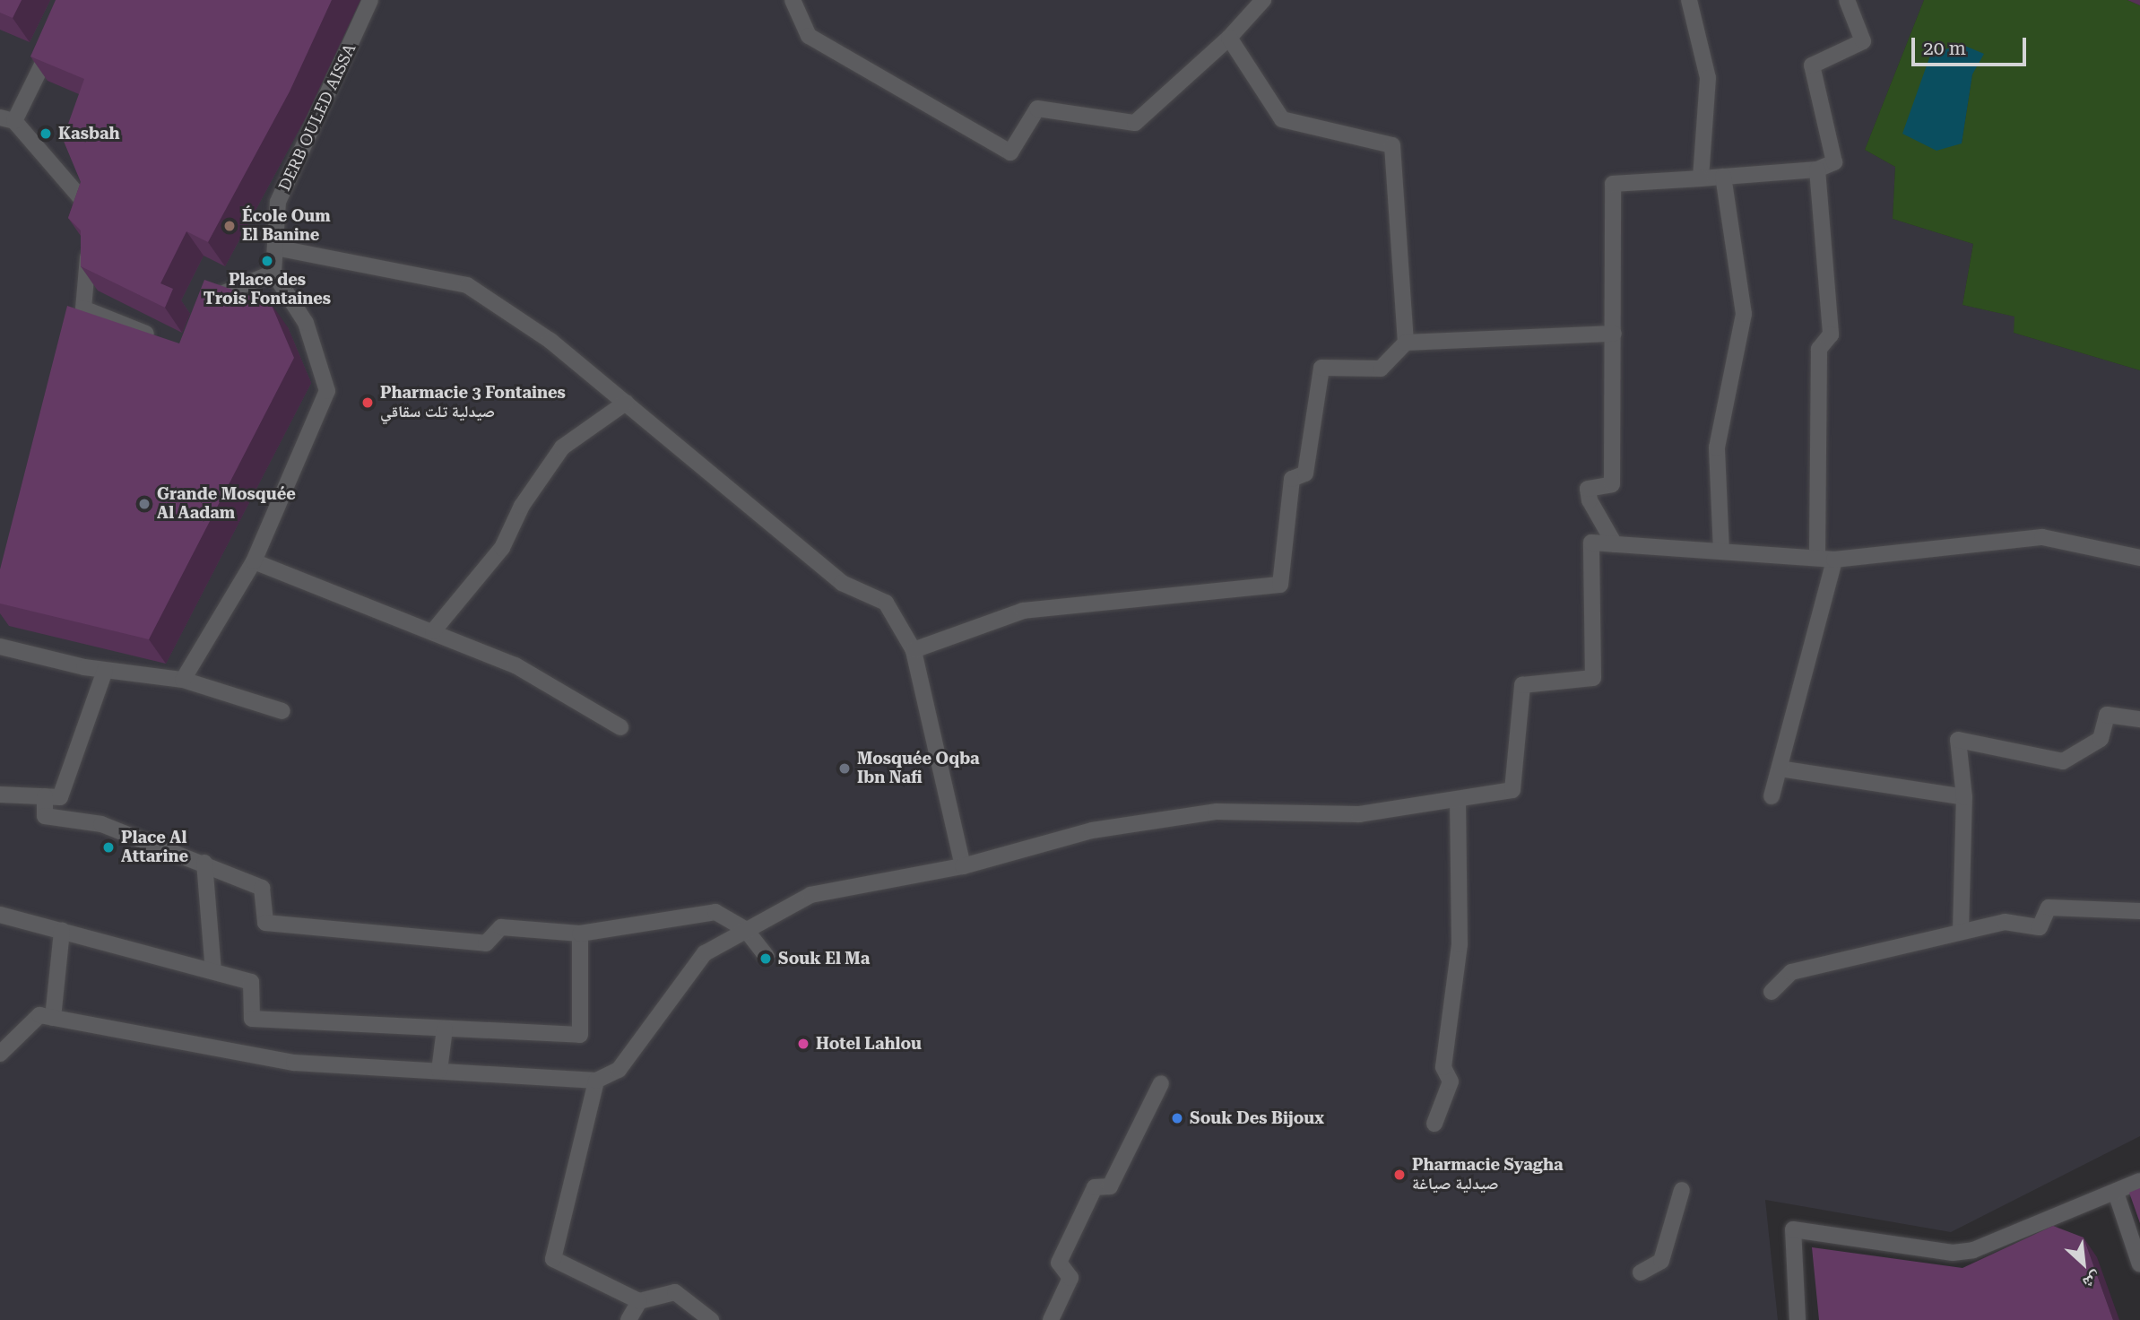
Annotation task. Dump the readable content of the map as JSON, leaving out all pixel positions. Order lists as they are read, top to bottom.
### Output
{
  "streets": {
    "street": ["DERB OULED AISSA"]
  },
  "places": [
    "Kasbah",
    "École Oum El Banine",
    "Place des Trois Fontaines",
    "Pharmacie 3 Fontaines صيدلية تلت سقاقي",
    "Grande Mosquée Al Aadam",
    "Mosquée Oqba Ibn Nafi",
    "Place Al Attarine",
    "Souk El Ma",
    "Hotel Lahlou",
    "Souk Des Bijoux",
    "Pharmacie Syagha صيدلية صياغة"
  ],
  "scale_bar": "20 m",
  "north": "bottom right"
}
